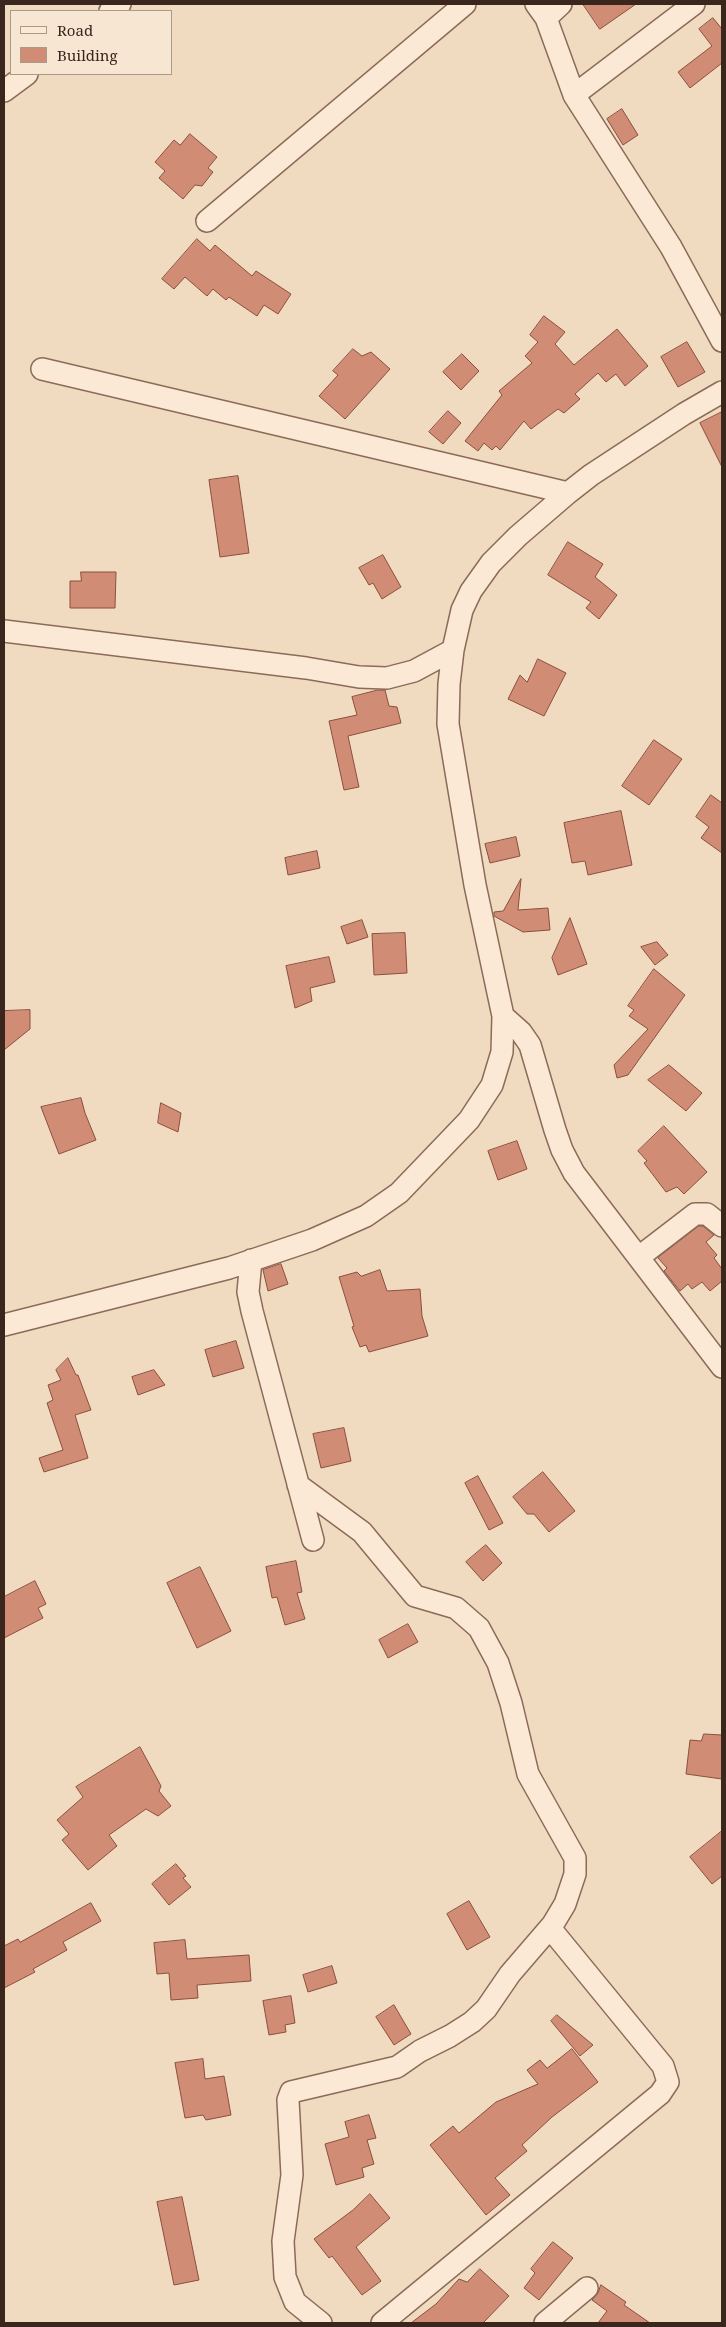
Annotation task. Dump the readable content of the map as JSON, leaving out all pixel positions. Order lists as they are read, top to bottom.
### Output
{
  "legend": ["Road", "Building"]
}
